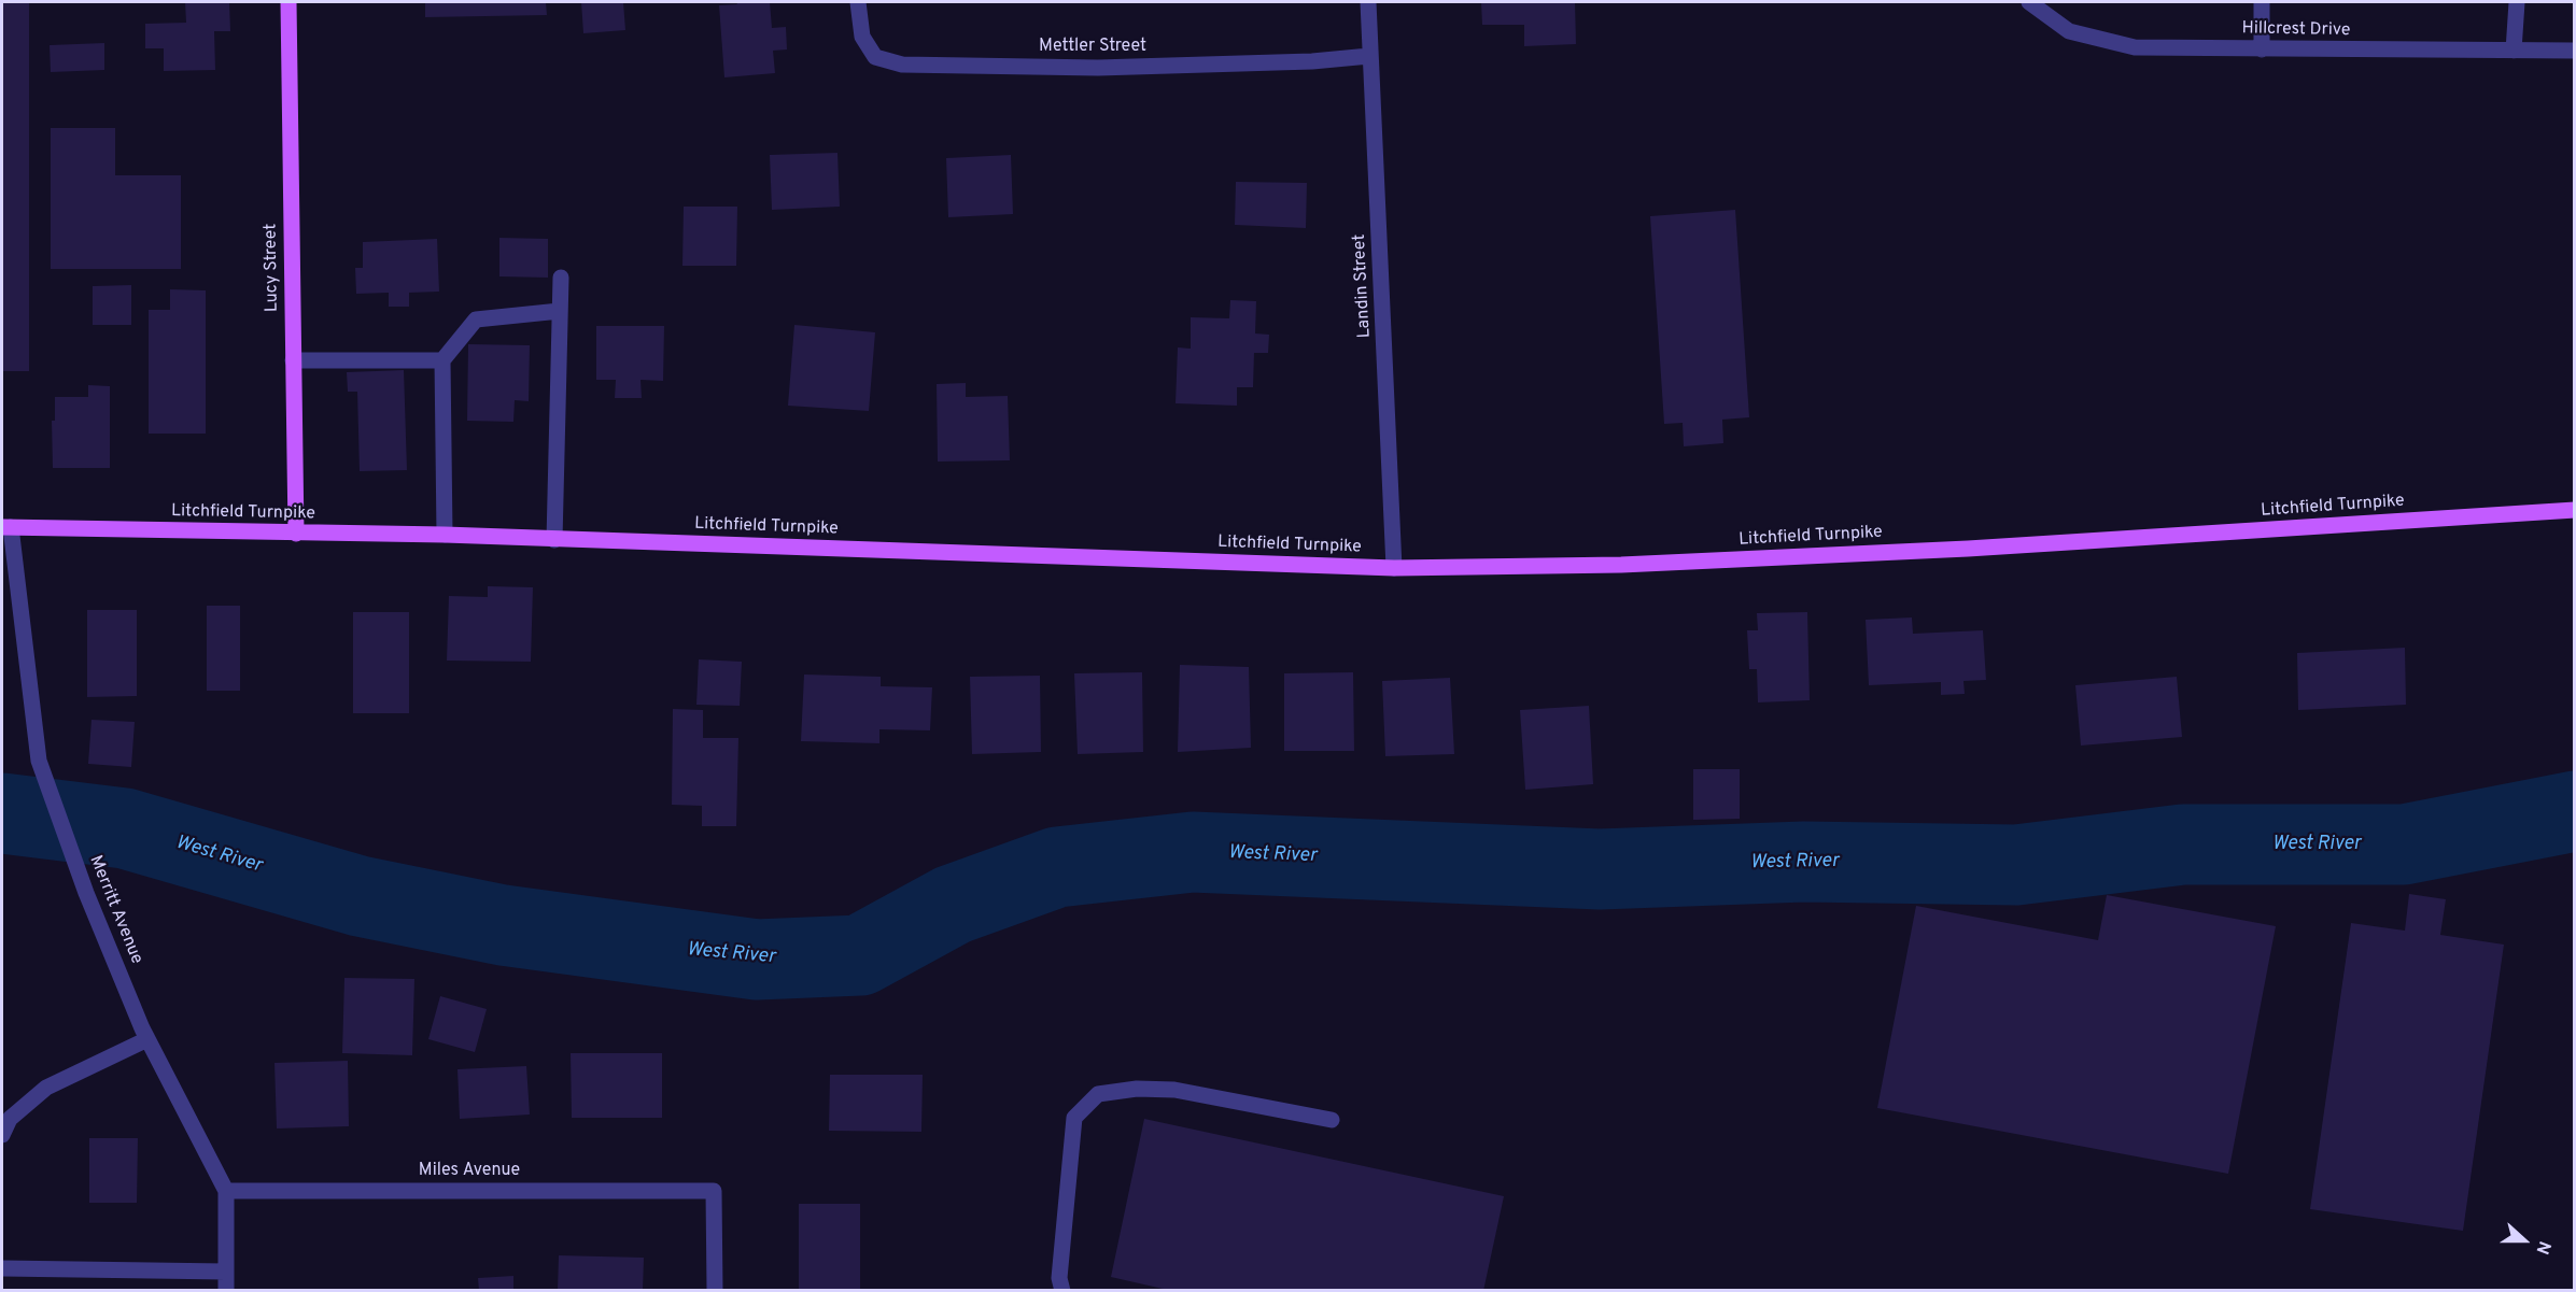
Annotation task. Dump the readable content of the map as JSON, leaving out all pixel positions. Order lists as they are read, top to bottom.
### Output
{
  "streets": {
    "main road": ["Lucy Street", "Litchfield Turnpike"],
    "street": [
      "Hillcrest Drive",
      "Mettler Street",
      "Landin Street",
      "Merritt Avenue",
      "Miles Avenue"
    ]
  },
  "crossings": [
    ["Mettler Street", "Landin Street"],
    ["Lucy Street", "Litchfield Turnpike"],
    ["Landin Street", "Litchfield Turnpike"],
    ["Litchfield Turnpike", "Merritt Avenue"],
    ["Merritt Avenue", "Miles Avenue"]
  ],
  "water": ["West River"],
  "north": "right"
}
